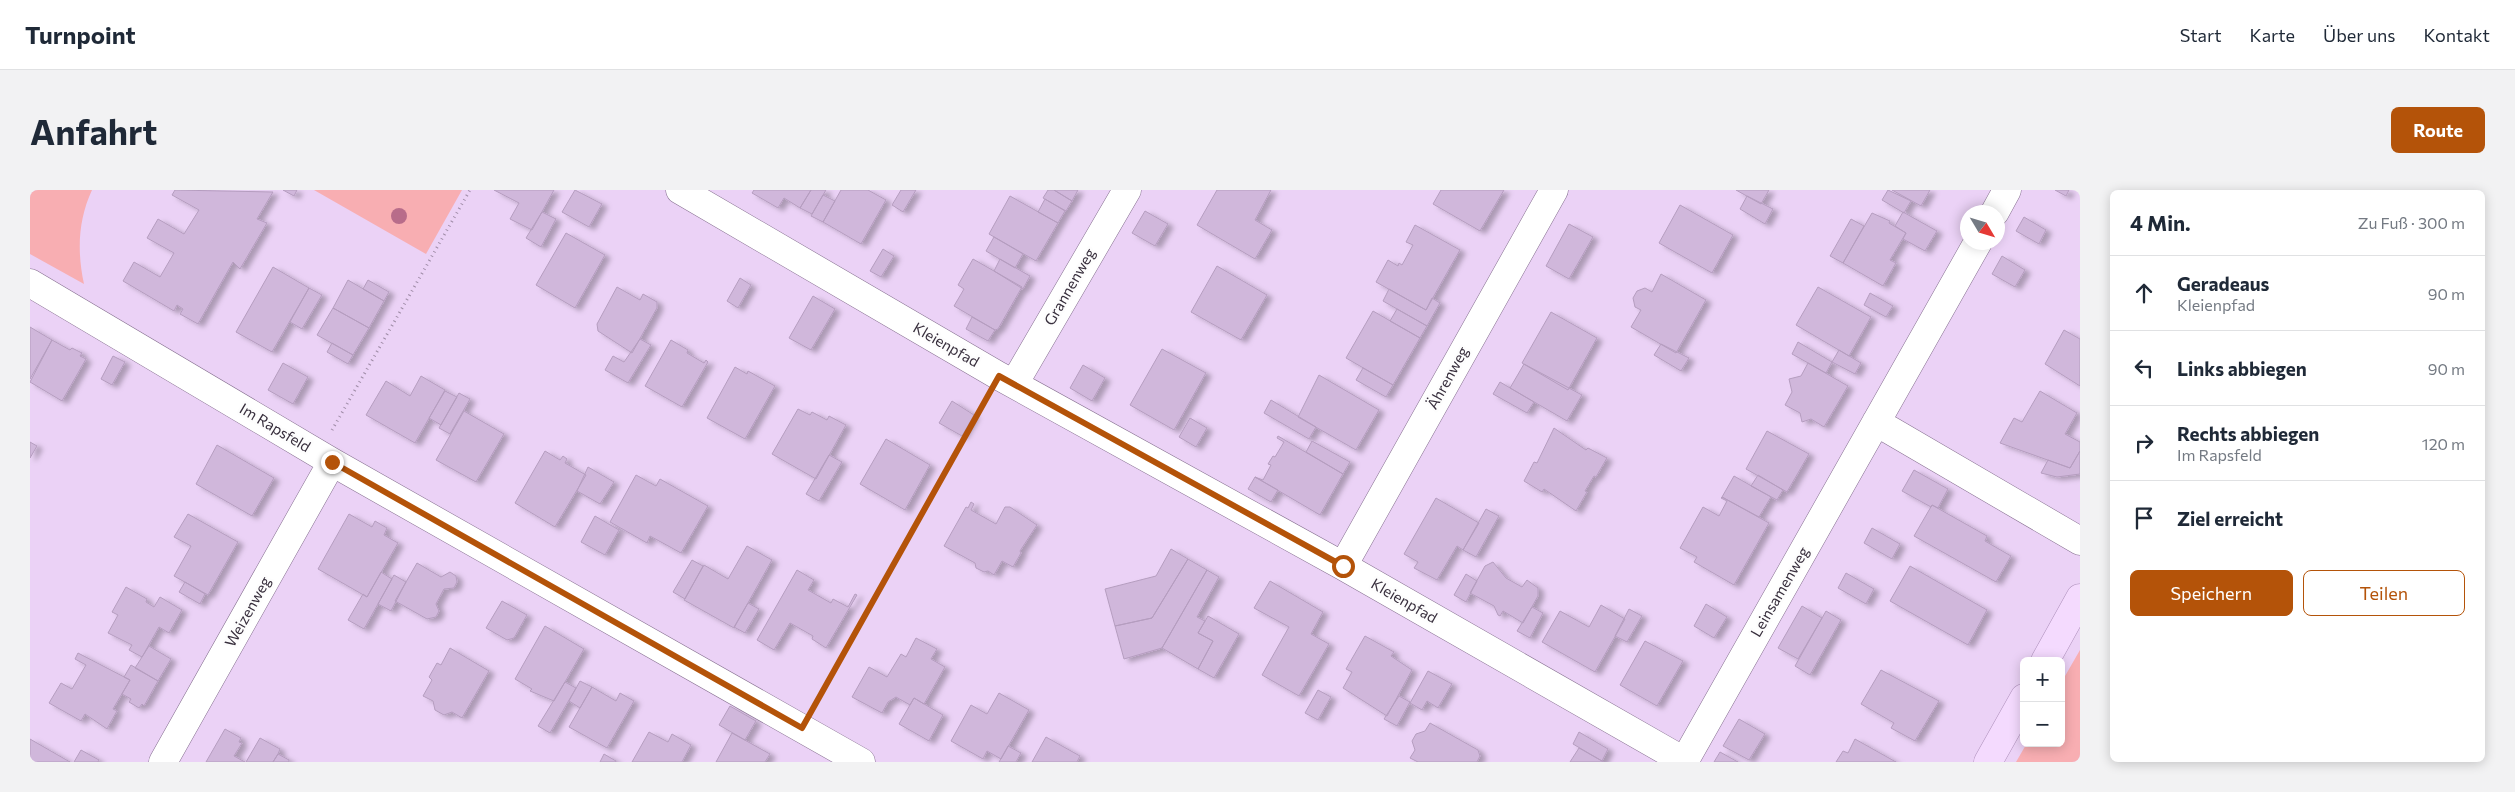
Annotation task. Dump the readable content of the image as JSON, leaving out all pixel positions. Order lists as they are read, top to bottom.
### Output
{
  "streets": {
    "street": [
      "Grannenweg",
      "Kleienpfad",
      "Ährenweg",
      "Im Rapsfeld",
      "Leinsamenweg",
      "Weizenweg"
    ]
  },
  "crossings": [
    ["Grannenweg", "Kleienpfad"],
    ["Kleienpfad", "Ährenweg"],
    ["Kleienpfad", "Leinsamenweg"],
    ["Im Rapsfeld", "Weizenweg"]
  ],
  "north": "bottom right",
  "page": {
    "header": "Turnpoint",
    "nav": [
      "Start",
      "Karte",
      "Über uns",
      "Kontakt"
    ],
    "buttons": [
      "Route",
      ["Speichern", "Teilen"]
    ],
    "title": "Anfahrt",
    "heading": ["4 Min.", "Zu Fuß · 300 m"],
    "list": [
      ["Geradeaus", "Kleienpfad", "90 m"],
      ["Links abbiegen", "90 m"],
      ["Rechts abbiegen", "Im Rapsfeld", "120 m"],
      "Ziel erreicht"
    ],
    "map_buttons": ["+", "−"]
  }
}
